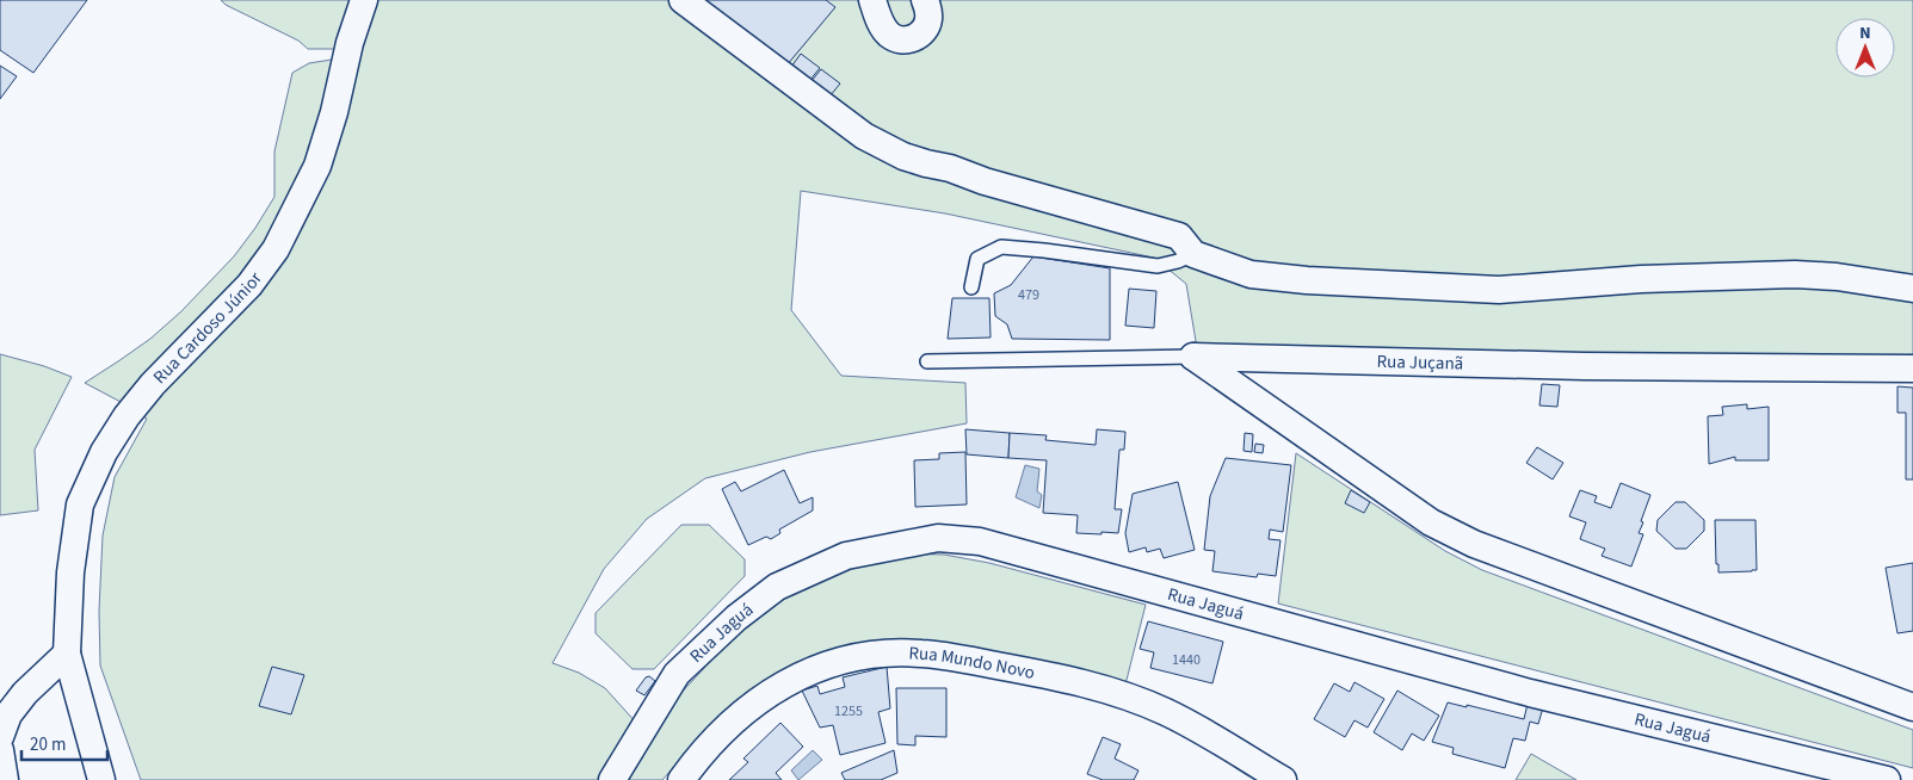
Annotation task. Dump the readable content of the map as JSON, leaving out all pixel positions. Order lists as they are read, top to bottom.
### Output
{
  "streets": {
    "street": [
      "Rua Cardoso Júnior",
      "Rua Juçanã",
      "Rua Jaguá",
      "Rua Mundo Novo"
    ]
  },
  "house_numbers": ["479", "1440", "1255"],
  "scale_bar": "20 m",
  "north": "top"
}
